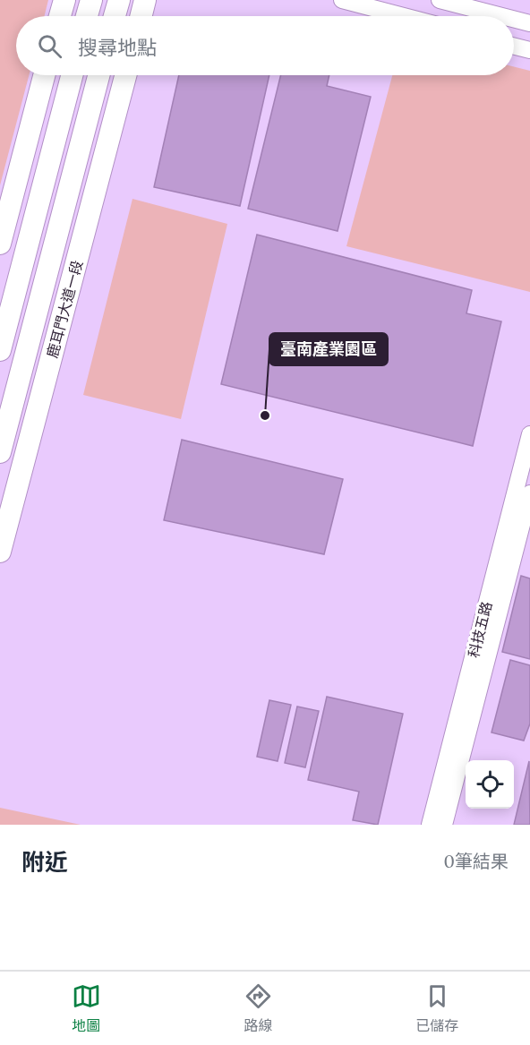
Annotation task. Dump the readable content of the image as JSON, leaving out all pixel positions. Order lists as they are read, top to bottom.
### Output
{
  "streets": {
    "street": ["鹿耳門大道一段", "科技五路"]
  },
  "places": ["臺南產業園區"],
  "page": {
    "search": "搜尋地點",
    "heading": ["附近", "0筆結果"],
    "nav": ["地圖", "路線", "已儲存"]
  }
}
